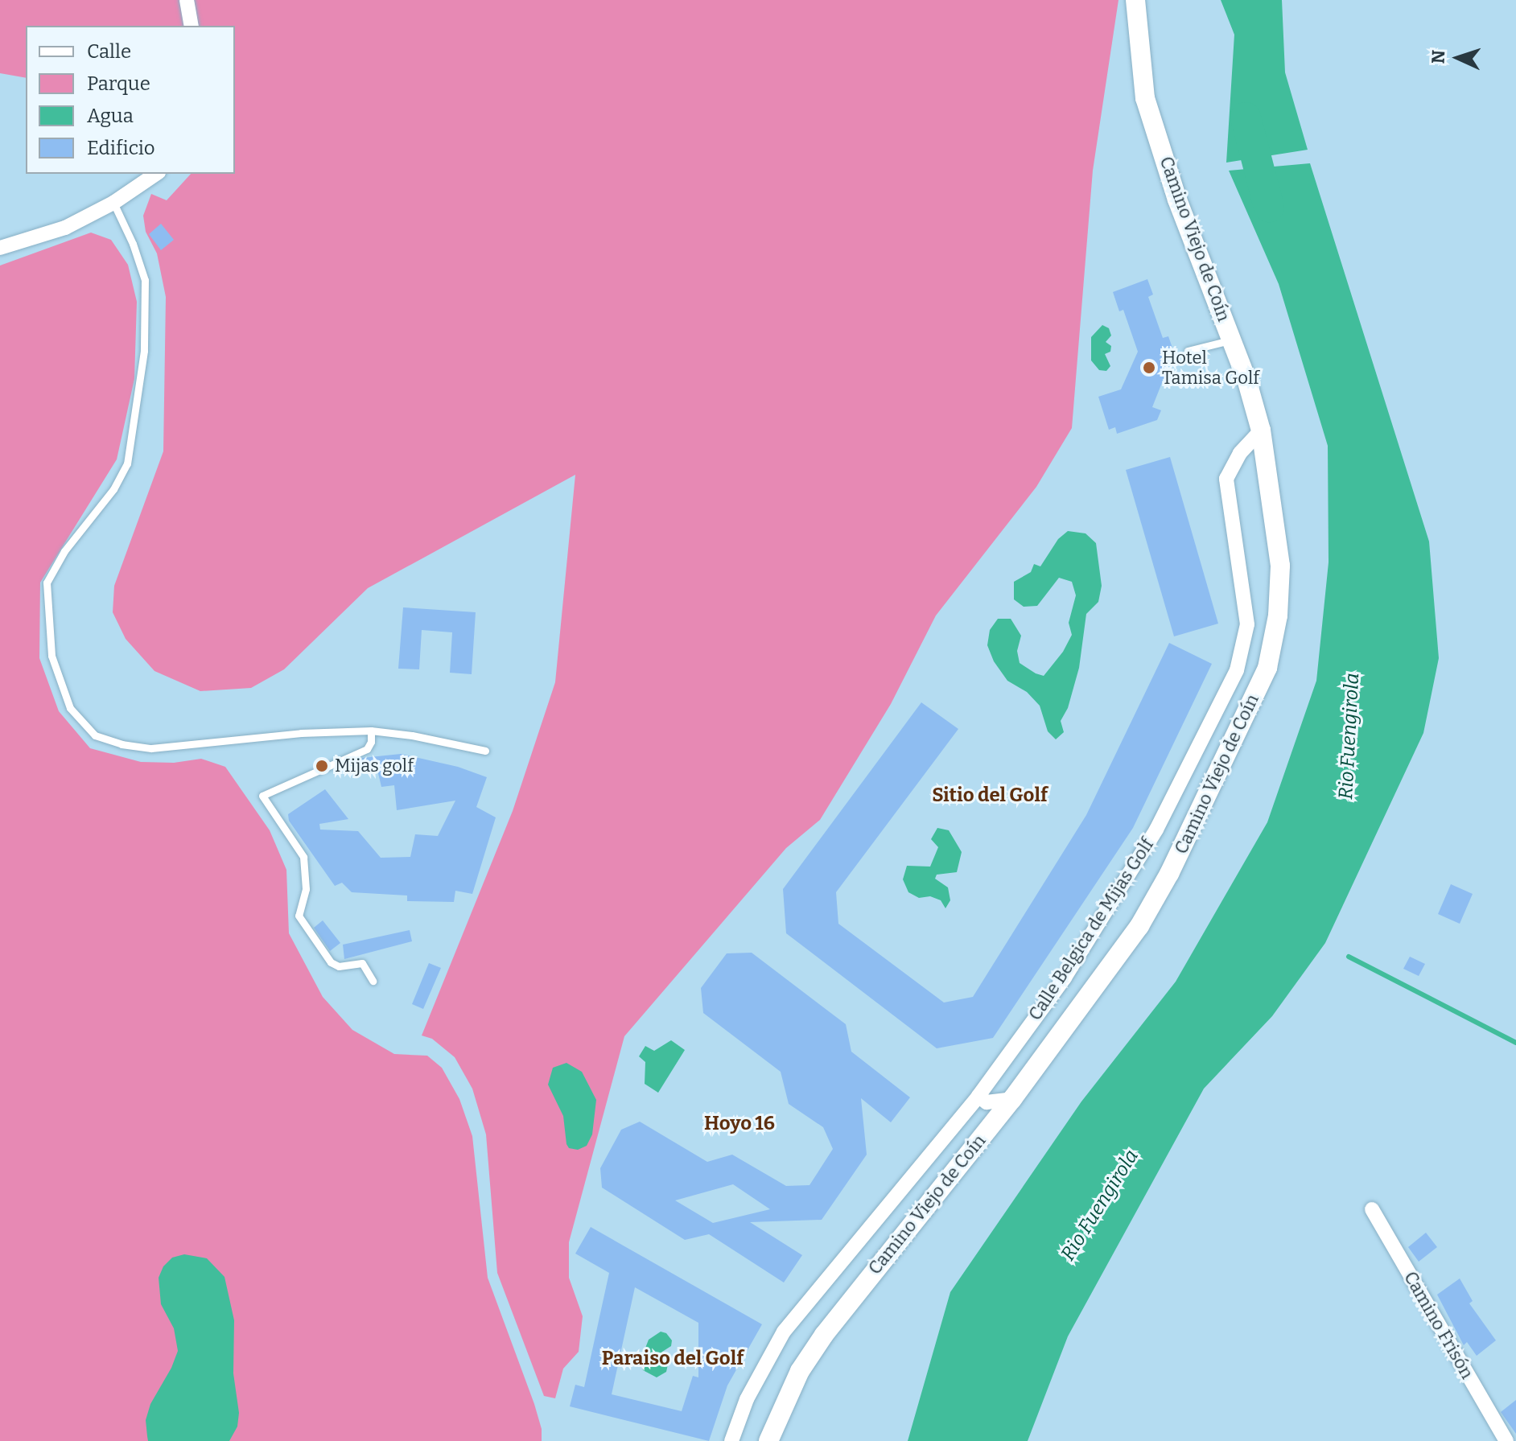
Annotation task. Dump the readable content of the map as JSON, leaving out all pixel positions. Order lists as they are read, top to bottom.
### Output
{
  "streets": {
    "street": ["Camino Viejo de Coín", "Calle Belgica de Mijas Golf", "Camino Frisón"]
  },
  "crossings": [
    ["Camino Viejo de Coín", "Calle Belgica de Mijas Golf"]
  ],
  "districts": ["Sitio del Golf", "Hoyo 16", "Paraiso del Golf"],
  "water": ["Rio Fuengirola"],
  "places": ["Hotel Tamisa Golf", "Mijas golf"],
  "legend": [
    "Calle",
    "Parque",
    "Agua",
    "Edificio"
  ],
  "north": "left"
}
